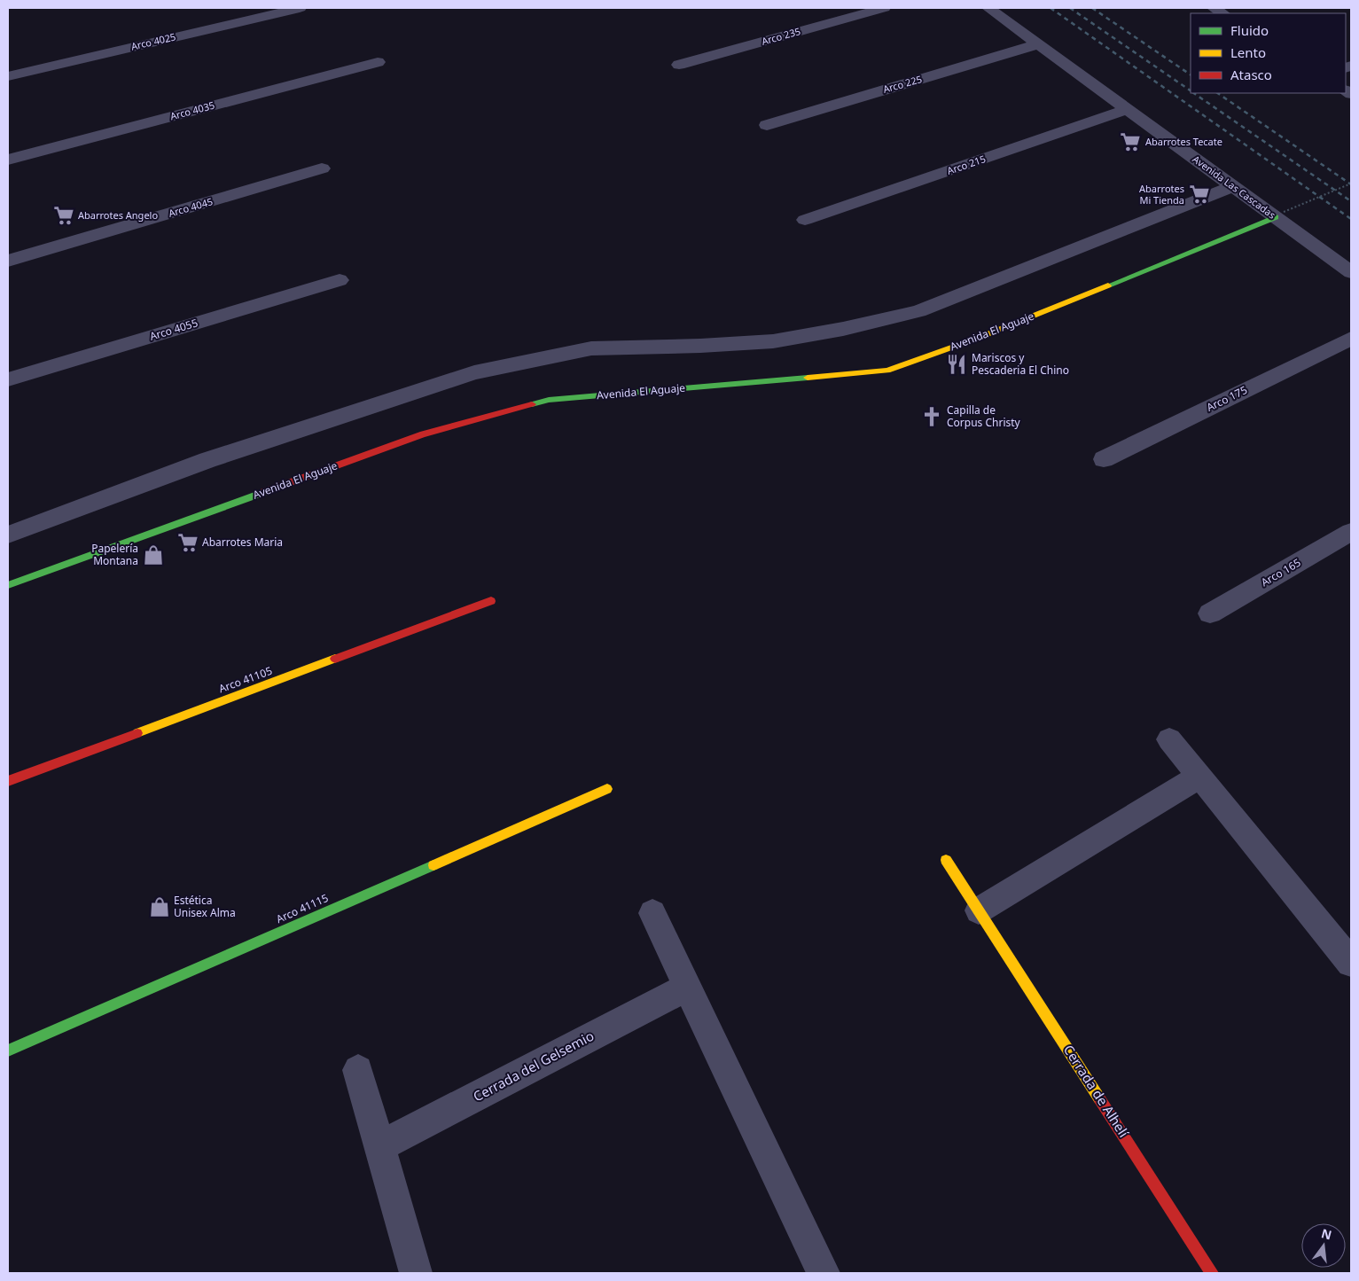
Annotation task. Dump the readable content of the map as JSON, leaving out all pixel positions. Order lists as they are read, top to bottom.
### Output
{
  "streets": {
    "street": [
      "Arco 235",
      "Arco 4025",
      "Arco 225",
      "Arco 4035",
      "Arco 215",
      "Avenida Las Cascadas",
      "Arco 4045",
      "Arco 4055",
      "Avenida El Aguaje",
      "Arco 175",
      "Arco 165",
      "Arco 41105",
      "Arco 41115",
      "Cerrada del Gelsemio",
      "Cerrada de Alhelí"
    ]
  },
  "crossings": [
    ["Arco 225", "Avenida Las Cascadas"],
    ["Arco 215", "Avenida Las Cascadas"],
    ["Avenida Las Cascadas", "Avenida El Aguaje"]
  ],
  "places": {
    "supermarket": [
      "Abarrotes Tecate",
      "Abarrotes Mi Tienda",
      "Abarrotes Angelo",
      "Abarrotes Maria"
    ],
    "restaurant": ["Mariscos y Pescaderia El Chino"],
    "church": ["Capilla de Corpus Christy"],
    "shop": ["Papelería Montana", "Estética Unisex Alma"]
  },
  "legend": ["Fluido", "Lento", "Atasco"],
  "north": "top"
}
